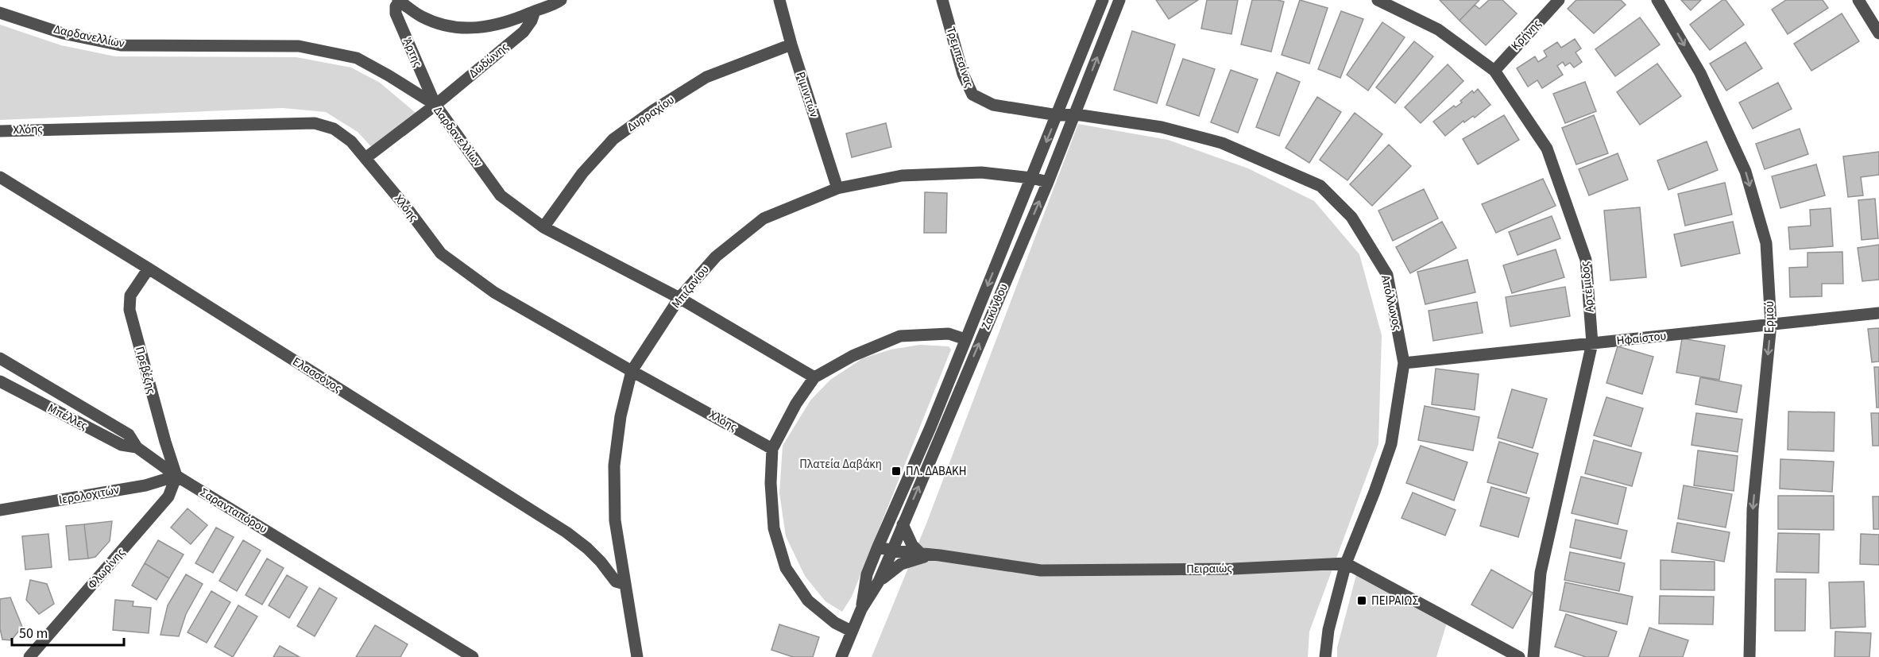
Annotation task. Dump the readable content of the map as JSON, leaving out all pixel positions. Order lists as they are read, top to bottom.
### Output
{
  "streets": {
    "street": [
      "Κρήνης",
      "Δαρδανελλίων",
      "Άρτης",
      "Τρεμπεσίνας",
      "Δωδώνης",
      "Ριμινιτών",
      "Δυρραχίου",
      "Χλόης",
      "Μπιζανίου",
      "Αρτέμιδος",
      "Απόλλωνος",
      "Ζακύνθου",
      "Ερμού",
      "Ηφαίστου",
      "Πρεβέζης",
      "Ελασσόνος",
      "Μπέλλες",
      "Ιερολοχιτών",
      "Σαρανταπόρου",
      "Φλωρίνης",
      "Πειραιώς"
    ]
  },
  "crossings": [
    ["Κρήνης", "Αρτέμιδος"],
    ["Δαρδανελλίων", "Άρτης"],
    ["Δαρδανελλίων", "Δωδώνης"],
    ["Δαρδανελλίων", "Δυρραχίου"],
    ["Δαρδανελλίων", "Μπιζανίου"],
    ["Άρτης", "Δωδώνης"],
    ["Τρεμπεσίνας", "Απόλλωνος"],
    ["Τρεμπεσίνας", "Ζακύνθου"],
    ["Δωδώνης", "Χλόης"],
    ["Ριμινιτών", "Δυρραχίου"],
    ["Ριμινιτών", "Μπιζανίου"],
    ["Χλόης", "Μπιζανίου"],
    ["Μπιζανίου", "Ζακύνθου"],
    ["Μπιζανίου", "Ελασσόνος"],
    ["Αρτέμιδος", "Ηφαίστου"],
    ["Απόλλωνος", "Ζακύνθου"],
    ["Απόλλωνος", "Ηφαίστου"],
    ["Απόλλωνος", "Πειραιώς"],
    ["Ζακύνθου", "Πειραιώς"],
    ["Ερμού", "Ηφαίστου"],
    ["Πρεβέζης", "Ελασσόνος"],
    ["Πρεβέζης", "Ιερολοχιτών"],
    ["Πρεβέζης", "Σαρανταπόρου"],
    ["Πρεβέζης", "Φλωρίνης"],
    ["Μπέλλες", "Σαρανταπόρου"],
    ["Ιερολοχιτών", "Σαρανταπόρου"],
    ["Ιερολοχιτών", "Φλωρίνης"],
    ["Σαρανταπόρου", "Φλωρίνης"]
  ],
  "one_way": ["Ερμού"],
  "parks": ["Πλατεία Δαβάκη"],
  "places": {
    "transit": ["ΠΛ. ΔΑΒΑΚΗ", "ΠΕΙΡΑΙΩΣ"]
  },
  "scale_bar": "50 m"
}
